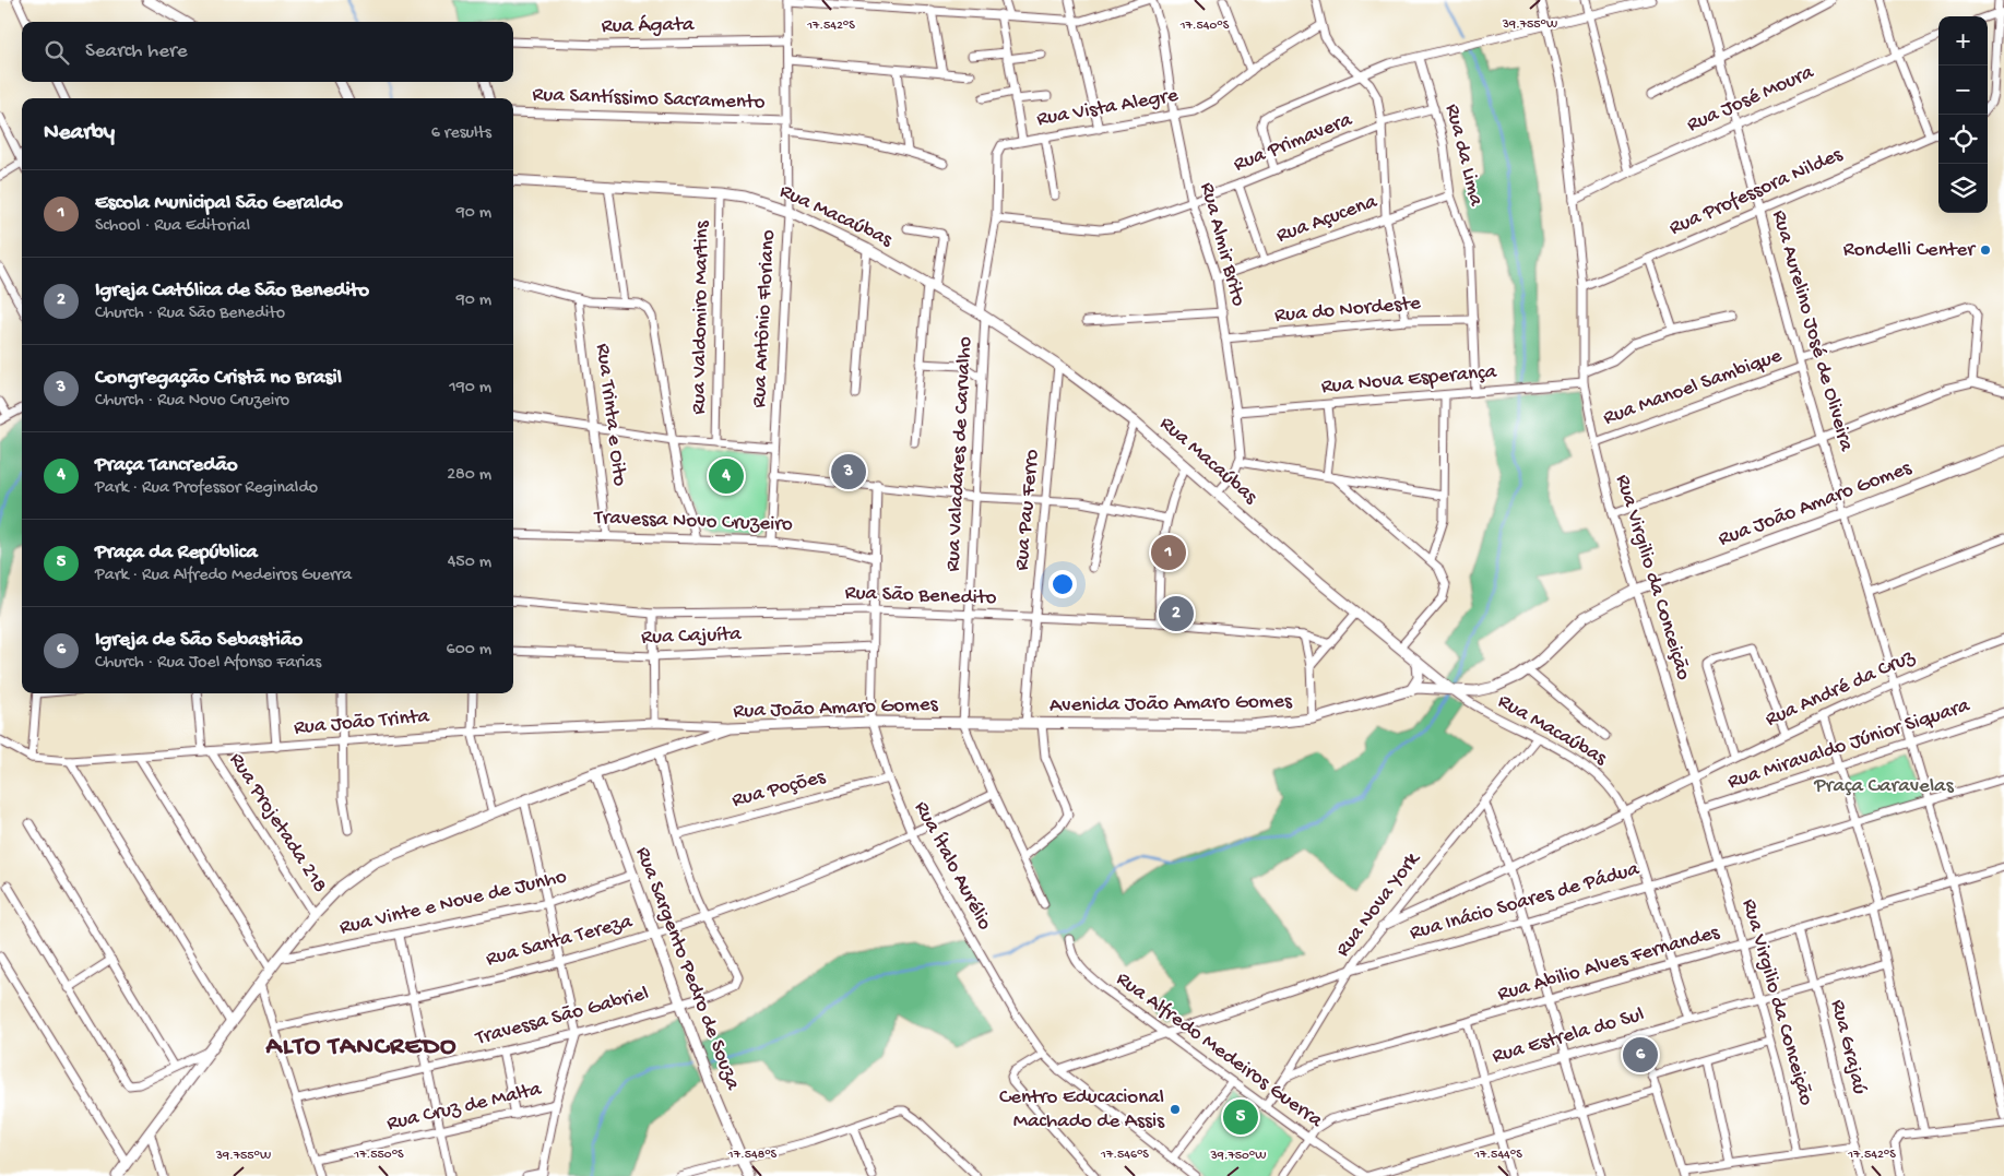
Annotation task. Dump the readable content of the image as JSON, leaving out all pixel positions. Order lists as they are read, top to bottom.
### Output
{
  "streets": {
    "street": [
      "Rua Ágata",
      "Rua Santíssimo Sacramento",
      "Rua José Moura",
      "Rua Vista Alegre",
      "Rua Primavera",
      "Rua da Lima",
      "Rua Professora Nildes",
      "Rua Macaúbas",
      "Rua Açucena",
      "Rua Almir Brito",
      "Rua do Nordeste",
      "Rua Valdomiro Martins",
      "Rua Antônio Floriano",
      "Rua Aurelino José de Oliveira",
      "Rua Nova Esperança",
      "Rua Manoel Sambique",
      "Rua Trinta e Oito",
      "Rua Valadares de Carvalho",
      "Rua João Amaro Gomes",
      "Rua Pau Ferro",
      "Travessa Novo Cruzeiro",
      "Rua Virgilio da Conceição",
      "Rua São Benedito",
      "Rua Cajuíta",
      "Rua André da Cruz",
      "Avenida João Amaro Gomes",
      "Rua João Trinta",
      "Rua Miravaldo Júnior Siquara",
      "Rua Poções",
      "Rua Projetada 218",
      "Rua Ítalo Aurélio",
      "Rua Inácio Soares de Pádua",
      "Rua Vinte e Nove de Junho",
      "Rua Nova York",
      "Rua Santa Tereza",
      "Rua Abilio Alves Fernandes",
      "Rua Sargento Pedro de Souza",
      "Travessa São Gabriel",
      "Rua Estrela do Sul",
      "Rua Grajaú",
      "Rua Alfredo Medeiros Guerra",
      "Rua Cruz de Malta"
    ]
  },
  "crossings": [
    ["Rua Ágata", "Rua Antônio Floriano"],
    ["Rua Santíssimo Sacramento", "Rua Antônio Floriano"],
    ["Rua José Moura", "Rua Aurelino José de Oliveira"],
    ["Rua José Moura", "Rua Virgilio da Conceição"],
    ["Rua Vista Alegre", "Rua Almir Brito"],
    ["Rua Vista Alegre", "Rua Valadares de Carvalho"],
    ["Rua Primavera", "Rua da Lima"],
    ["Rua Primavera", "Rua Almir Brito"],
    ["Rua Primavera", "Rua Valadares de Carvalho"],
    ["Rua da Lima", "Rua Açucena"],
    ["Rua da Lima", "Rua do Nordeste"],
    ["Rua da Lima", "Rua Nova Esperança"],
    ["Rua Professora Nildes", "Rua Aurelino José de Oliveira"],
    ["Rua Professora Nildes", "Rua Virgilio da Conceição"],
    ["Rua Macaúbas", "Rua Almir Brito"],
    ["Rua Macaúbas", "Rua Valdomiro Martins"],
    ["Rua Macaúbas", "Rua Antônio Floriano"],
    ["Rua Macaúbas", "Rua Valadares de Carvalho"],
    ["Rua Macaúbas", "Rua Pau Ferro"],
    ["Rua Macaúbas", "Rua André da Cruz"],
    ["Rua Macaúbas", "Avenida João Amaro Gomes"],
    ["Rua Macaúbas", "Rua Inácio Soares de Pádua"],
    ["Rua Macaúbas", "Rua Nova York"],
    ["Rua Macaúbas", "Rua Abilio Alves Fernandes"],
    ["Rua Macaúbas", "Rua Estrela do Sul"],
    ["Rua Açucena", "Rua Almir Brito"],
    ["Rua Almir Brito", "Rua do Nordeste"],
    ["Rua Almir Brito", "Rua Nova Esperança"],
    ["Rua Antônio Floriano", "Travessa Novo Cruzeiro"],
    ["Rua Aurelino José de Oliveira", "Rua Manoel Sambique"],
    ["Rua Aurelino José de Oliveira", "Rua João Amaro Gomes"],
    ["Rua Aurelino José de Oliveira", "Rua André da Cruz"],
    ["Rua Aurelino José de Oliveira", "Rua Miravaldo Júnior Siquara"],
    ["Rua Aurelino José de Oliveira", "Rua Inácio Soares de Pádua"],
    ["Rua Aurelino José de Oliveira", "Rua Abilio Alves Fernandes"],
    ["Rua Nova Esperança", "Rua Virgilio da Conceição"],
    ["Rua Manoel Sambique", "Rua Virgilio da Conceição"],
    ["Rua Trinta e Oito", "Travessa Novo Cruzeiro"],
    ["Rua Valadares de Carvalho", "Rua João Amaro Gomes"],
    ["Rua Valadares de Carvalho", "Rua São Benedito"],
    ["Rua Valadares de Carvalho", "Avenida João Amaro Gomes"],
    ["Rua Valadares de Carvalho", "Rua Santa Tereza"],
    ["Rua João Amaro Gomes", "Rua Virgilio da Conceição"],
    ["Rua João Amaro Gomes", "Avenida João Amaro Gomes"],
    ["Rua João Amaro Gomes", "Rua João Trinta"],
    ["Rua João Amaro Gomes", "Rua Ítalo Aurélio"],
    ["Rua João Amaro Gomes", "Rua Sargento Pedro de Souza"],
    ["Rua Pau Ferro", "Rua São Benedito"],
    ["Rua Pau Ferro", "Avenida João Amaro Gomes"],
    ["Travessa Novo Cruzeiro", "Rua Ítalo Aurélio"],
    ["Rua Virgilio da Conceição", "Rua André da Cruz"],
    ["Rua Virgilio da Conceição", "Avenida João Amaro Gomes"],
    ["Rua Virgilio da Conceição", "Rua Miravaldo Júnior Siquara"],
    ["Rua Virgilio da Conceição", "Rua Inácio Soares de Pádua"],
    ["Rua Virgilio da Conceição", "Rua Abilio Alves Fernandes"],
    ["Rua Virgilio da Conceição", "Rua Estrela do Sul"],
    ["Rua São Benedito", "Rua Ítalo Aurélio"],
    ["Rua Cajuíta", "Rua Ítalo Aurélio"],
    ["Rua André da Cruz", "Rua Nova York"],
    ["Rua João Trinta", "Rua Projetada 218"],
    ["Rua Poções", "Rua Ítalo Aurélio"],
    ["Rua Ítalo Aurélio", "Rua Inácio Soares de Pádua"],
    ["Rua Ítalo Aurélio", "Rua Santa Tereza"],
    ["Rua Inácio Soares de Pádua", "Rua Nova York"],
    ["Rua Inácio Soares de Pádua", "Rua Alfredo Medeiros Guerra"],
    ["Rua Vinte e Nove de Junho", "Rua Sargento Pedro de Souza"],
    ["Rua Nova York", "Rua Abilio Alves Fernandes"],
    ["Rua Nova York", "Rua Alfredo Medeiros Guerra"],
    ["Rua Santa Tereza", "Rua Sargento Pedro de Souza"],
    ["Rua Santa Tereza", "Travessa São Gabriel"],
    ["Rua Abilio Alves Fernandes", "Rua Grajaú"],
    ["Rua Sargento Pedro de Souza", "Travessa São Gabriel"],
    ["Rua Estrela do Sul", "Rua Grajaú"],
    ["Rua Estrela do Sul", "Rua Alfredo Medeiros Guerra"]
  ],
  "districts": ["ALTO TANCREDO"],
  "parks": ["Praça Caravelas"],
  "places": ["Rondelli Center", "Centro Educacional Machado de Assis"],
  "page": {
    "map_buttons": ["+", "−"],
    "search": "Search here",
    "heading": ["Nearby", "6 results"],
    "list": [
      {
        "mark": "1",
        "name": "Escola Municipal São Geraldo",
        "note": "School · Rua Editorial",
        "value": "90 m"
      },
      {
        "mark": "2",
        "name": "Igreja Católica de São Benedito",
        "note": "Church · Rua São Benedito",
        "value": "90 m"
      },
      {
        "mark": "3",
        "name": "Congregação Cristã no Brasil",
        "note": "Church · Rua Novo Cruzeiro",
        "value": "190 m"
      },
      {
        "mark": "4",
        "name": "Praça Tancredão",
        "note": "Park · Rua Professor Reginaldo",
        "value": "280 m"
      },
      {
        "mark": "5",
        "name": "Praça da República",
        "note": "Park · Rua Alfredo Medeiros Guerra",
        "value": "450 m"
      },
      {
        "mark": "6",
        "name": "Igreja de São Sebastião",
        "note": "Church · Rua Joel Afonso Farias",
        "value": "600 m"
      }
    ],
    "pins": [
      "3",
      "4",
      "1",
      "2",
      "6",
      "5"
    ]
  },
  "coordinates": [
    "39.755°W",
    "17.542°S",
    "17.540°S",
    "17.550°S",
    "17.548°S",
    "17.546°S",
    "17.544°S",
    "39.750°W"
  ]
}
